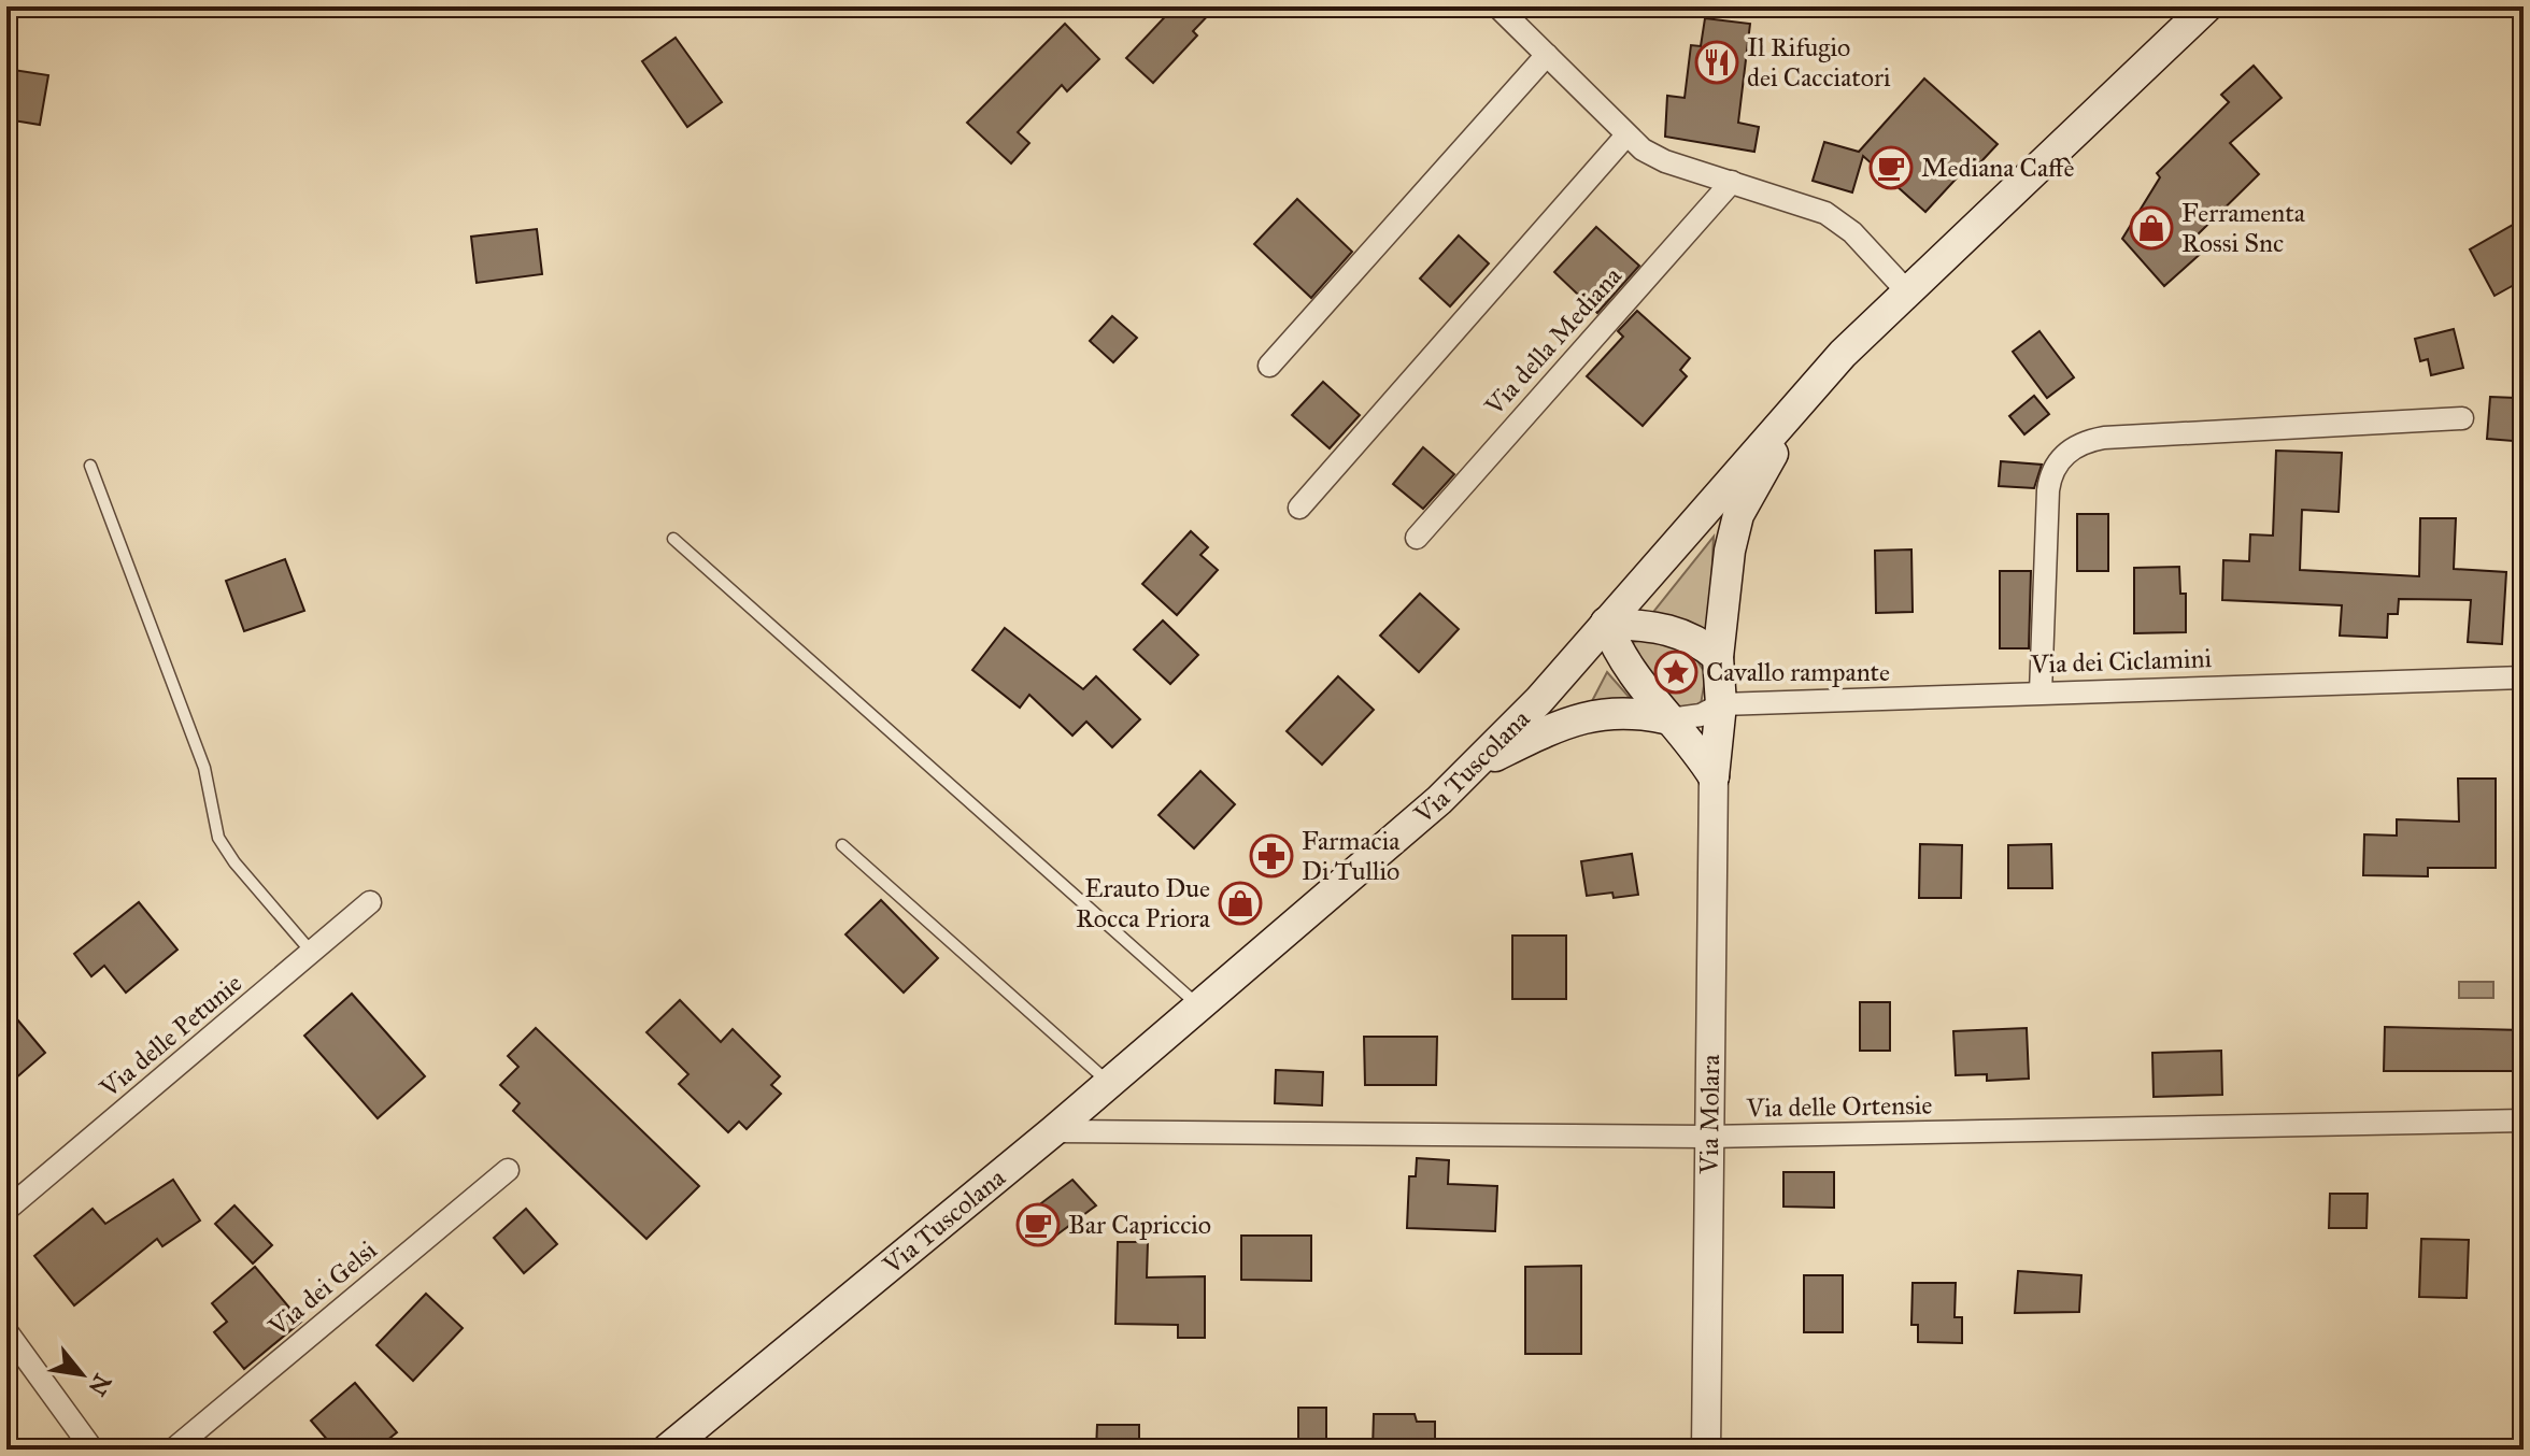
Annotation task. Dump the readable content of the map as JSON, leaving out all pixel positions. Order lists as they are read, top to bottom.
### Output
{
  "streets": {
    "main road": ["Via Tuscolana"],
    "street": [
      "Via della Mediana",
      "Via dei Ciclamini",
      "Via delle Petunie",
      "Via delle Ortensie",
      "Via Molara",
      "Via dei Gelsi"
    ]
  },
  "crossings": [
    ["Via Tuscolana", "Via delle Ortensie"],
    ["Via delle Ortensie", "Via Molara"]
  ],
  "places": {
    "restaurant": ["Il Rifugio dei Cacciatori"],
    "cafe": ["Mediana Caffè", "Bar Capriccio"],
    "shop": ["Ferramenta Rossi Snc", "Erauto Due Rocca Priora"],
    "place": ["Cavallo rampante"],
    "pharmacy": ["Farmacia Di Tullio"]
  },
  "north": "bottom right"
}
